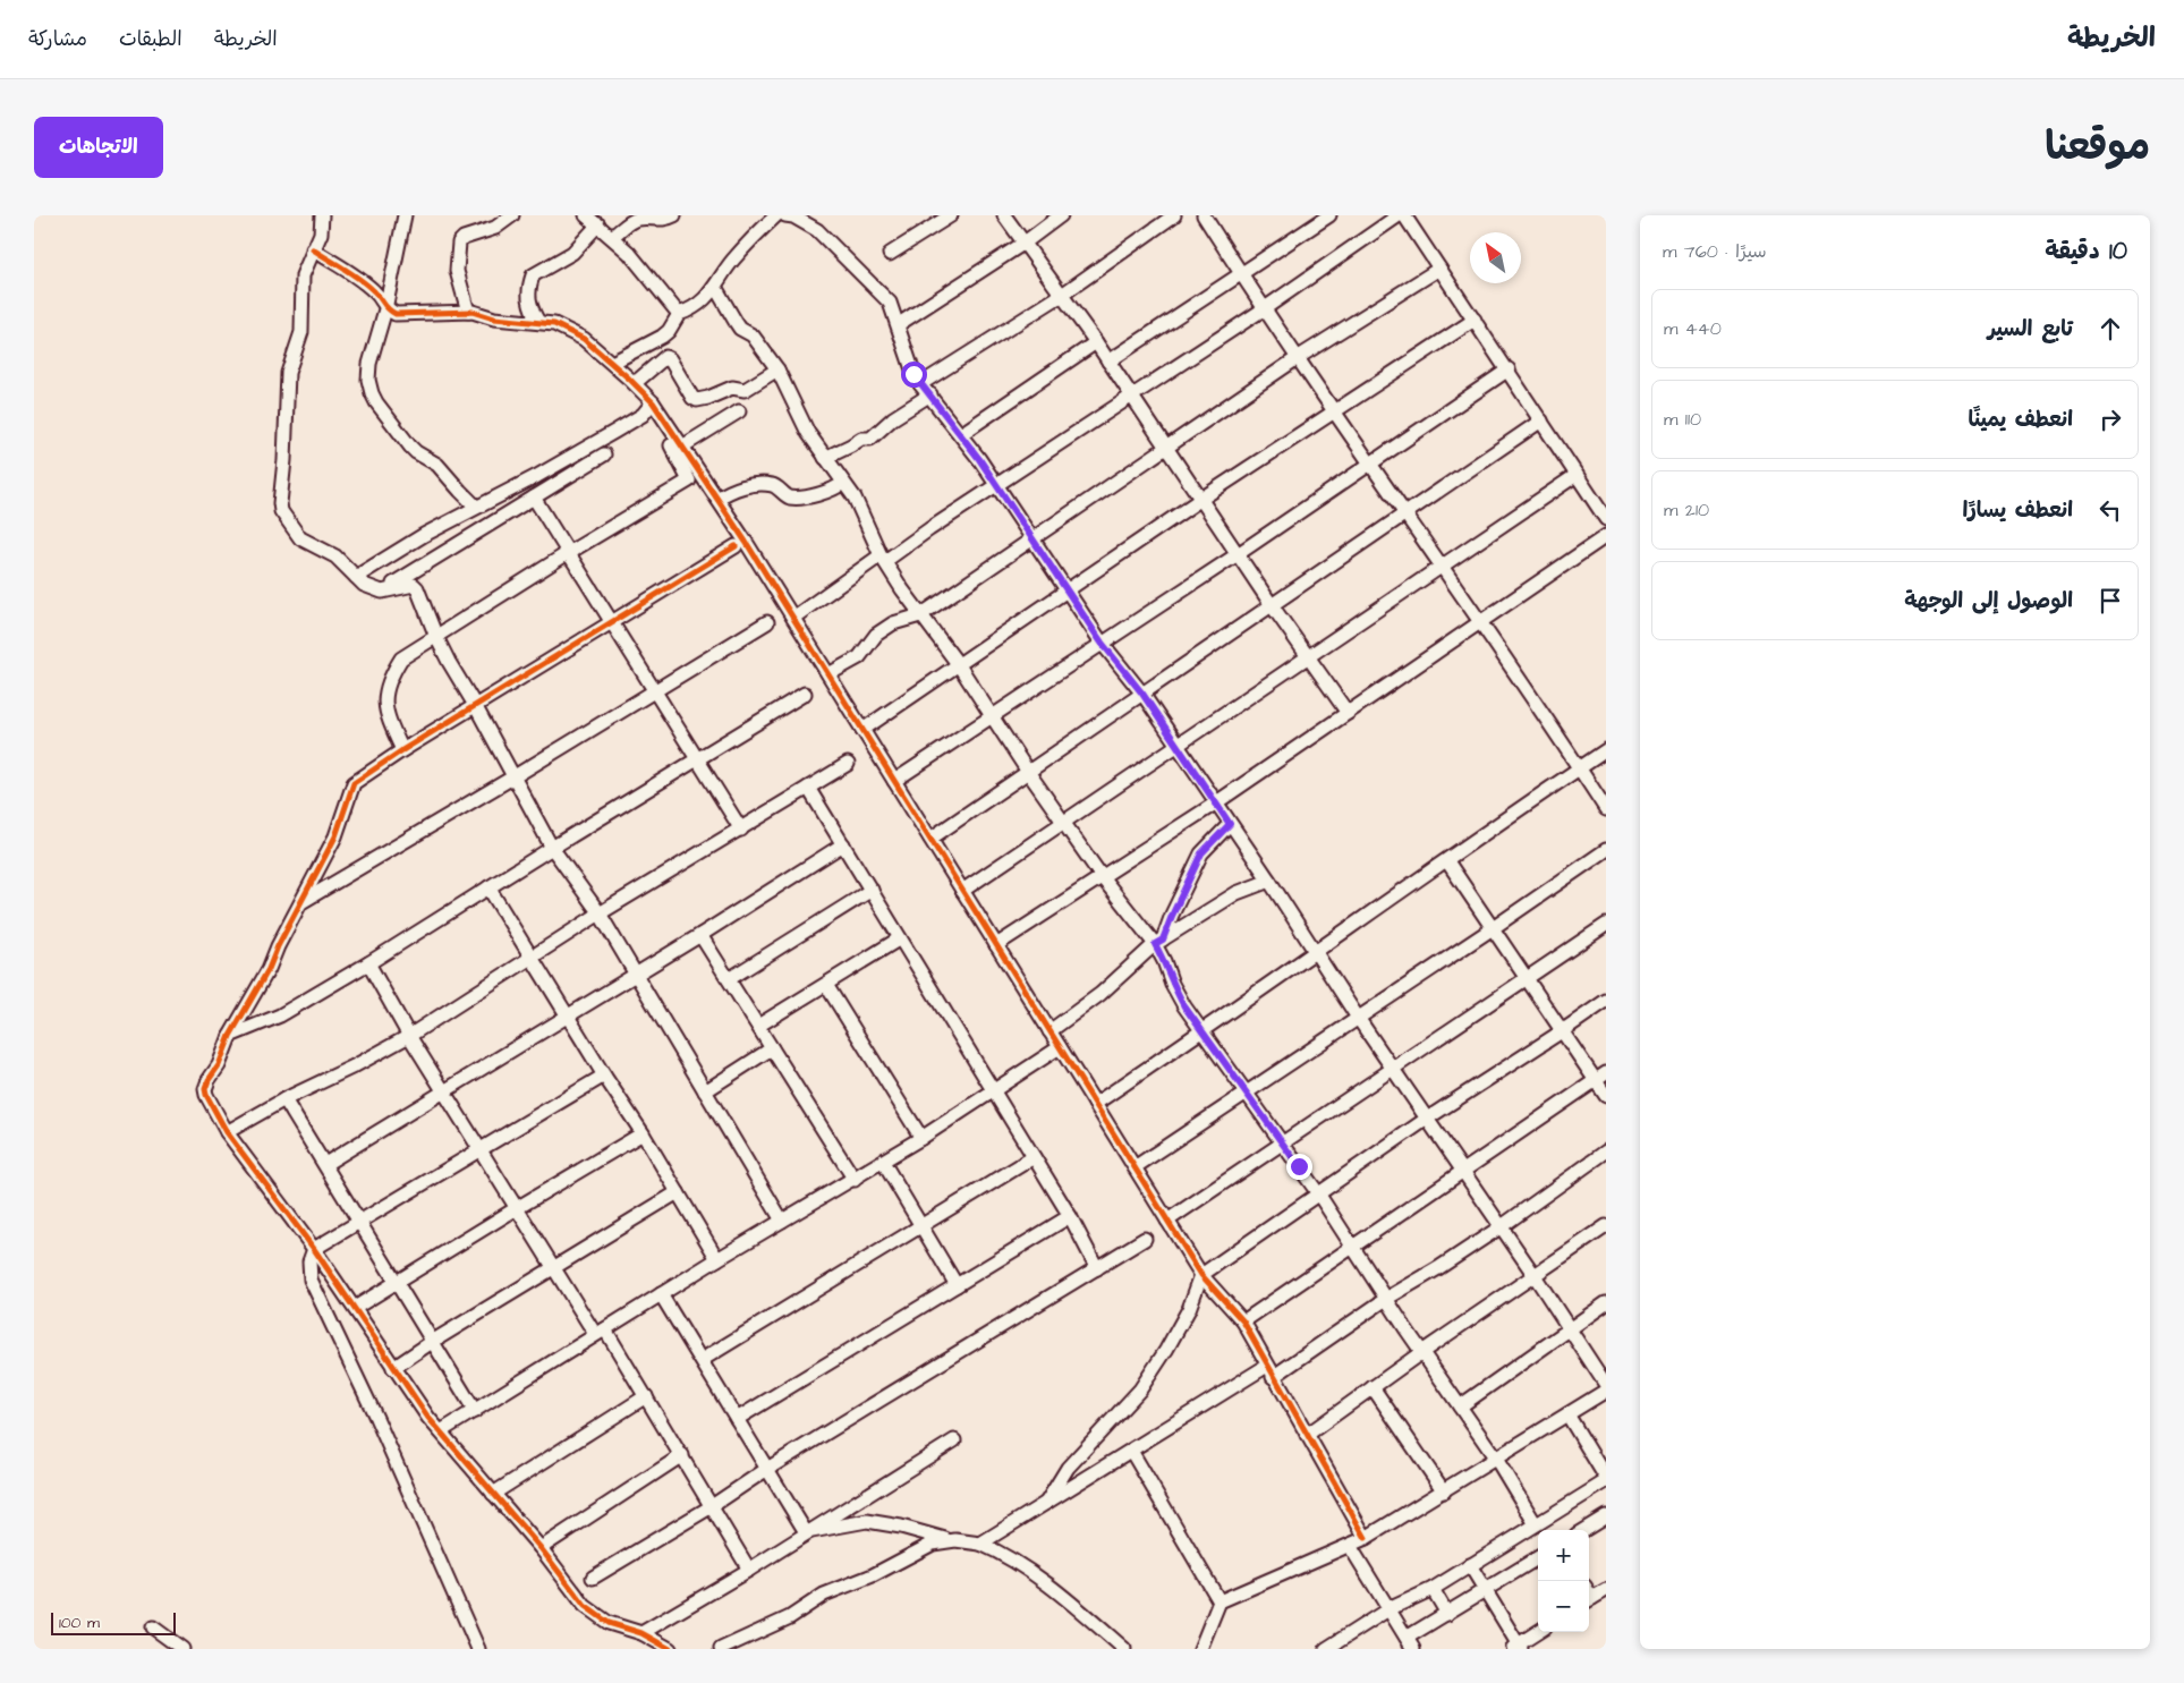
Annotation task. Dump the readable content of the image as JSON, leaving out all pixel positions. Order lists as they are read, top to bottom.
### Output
{
  "scale_bar": "100 m",
  "north": "top left",
  "page": {
    "header": "الخريطة",
    "nav": ["الخريطة", "الطبقات", "مشاركة"],
    "title": "موقعنا",
    "buttons": "الاتجاهات",
    "heading": ["10 دقيقة", "سيرًا · 760 m"],
    "list": [
      ["تابع السير", "440 m"],
      ["انعطف يمينًا", "110 m"],
      ["انعطف يسارًا", "210 m"],
      "الوصول إلى الوجهة"
    ],
    "map_buttons": ["+", "−"],
    "scale": "100 m"
  }
}
